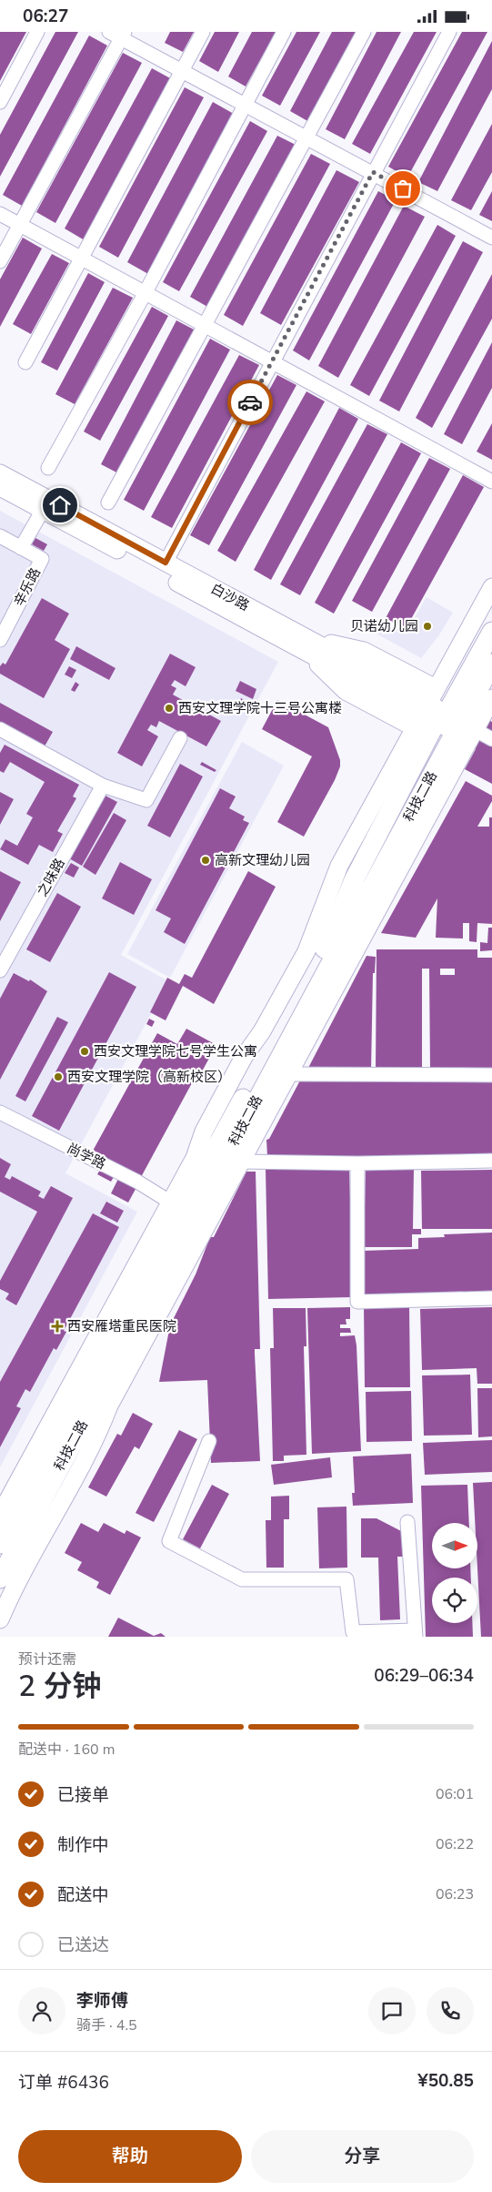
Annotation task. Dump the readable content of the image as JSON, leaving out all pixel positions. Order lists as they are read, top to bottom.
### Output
{
  "streets": {
    "main road": ["科技二路"],
    "street": [
      "辛乐路",
      "白沙路",
      "之味路",
      "尚学路"
    ]
  },
  "crossings": [
    ["白沙路", "科技二路"]
  ],
  "places": {
    "other": [
      "贝诺幼儿园",
      "西安文理学院十三号公寓楼",
      "高新文理幼儿园",
      "西安文理学院七号学生公寓",
      "西安文理学院（高新校区）"
    ],
    "health": ["西安雁塔重民医院"]
  },
  "north": "right",
  "page": {
    "status": "06:27",
    "heading": ["2 分钟", "预计还需", "06:29–06:34"],
    "panel": [
      "李师傅",
      "骑手 · 4.5",
      "订单 #6436",
      "¥50.85"
    ],
    "bar": "配送中 · 160 m",
    "list": [
      ["已接单", "06:01"],
      ["制作中", "06:22"],
      ["配送中", "06:23"],
      "已送达"
    ],
    "buttons": ["帮助", "分享"]
  }
}
